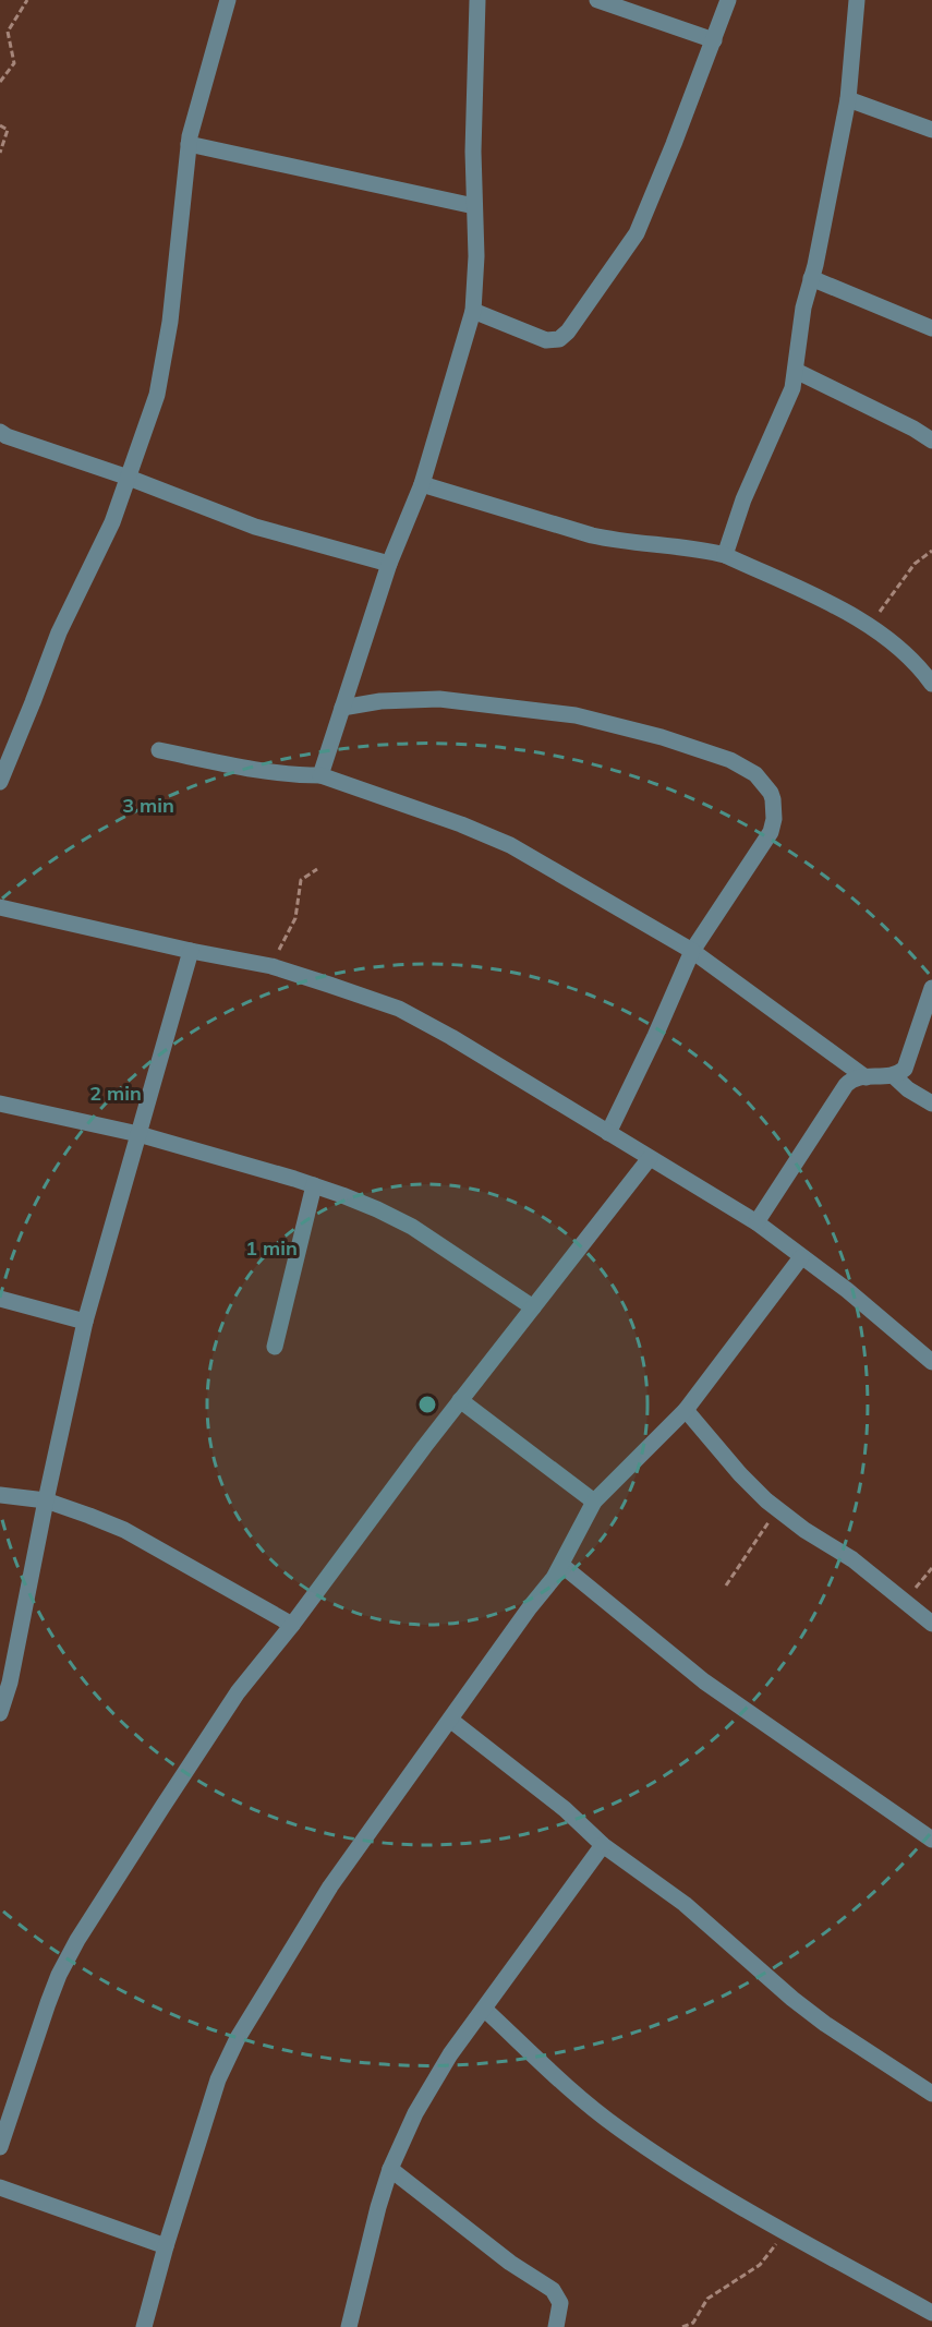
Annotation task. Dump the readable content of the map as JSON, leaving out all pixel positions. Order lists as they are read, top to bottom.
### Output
{
  "rings": ["3 min", "2 min", "1 min"]
}
